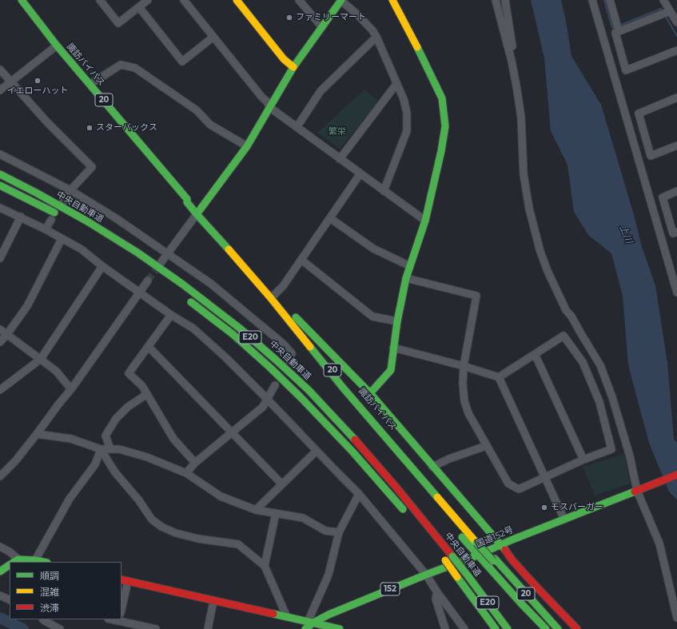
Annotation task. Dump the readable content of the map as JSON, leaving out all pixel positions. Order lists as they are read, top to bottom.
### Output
{
  "streets": {
    "main road": [
      "諏訪バイパス",
      "20",
      "中央自動車道",
      "E20",
      "国道152号",
      "152"
    ]
  },
  "crossings": [
    ["諏訪バイパス", "20"],
    ["20", "国道152号"]
  ],
  "water": ["上川"],
  "parks": ["繁栄"],
  "places": [
    "ファミリーマート",
    "イエローハット",
    "スターバックス",
    "モスバーガー"
  ],
  "legend": ["順調", "混雑", "渋滞"]
}
